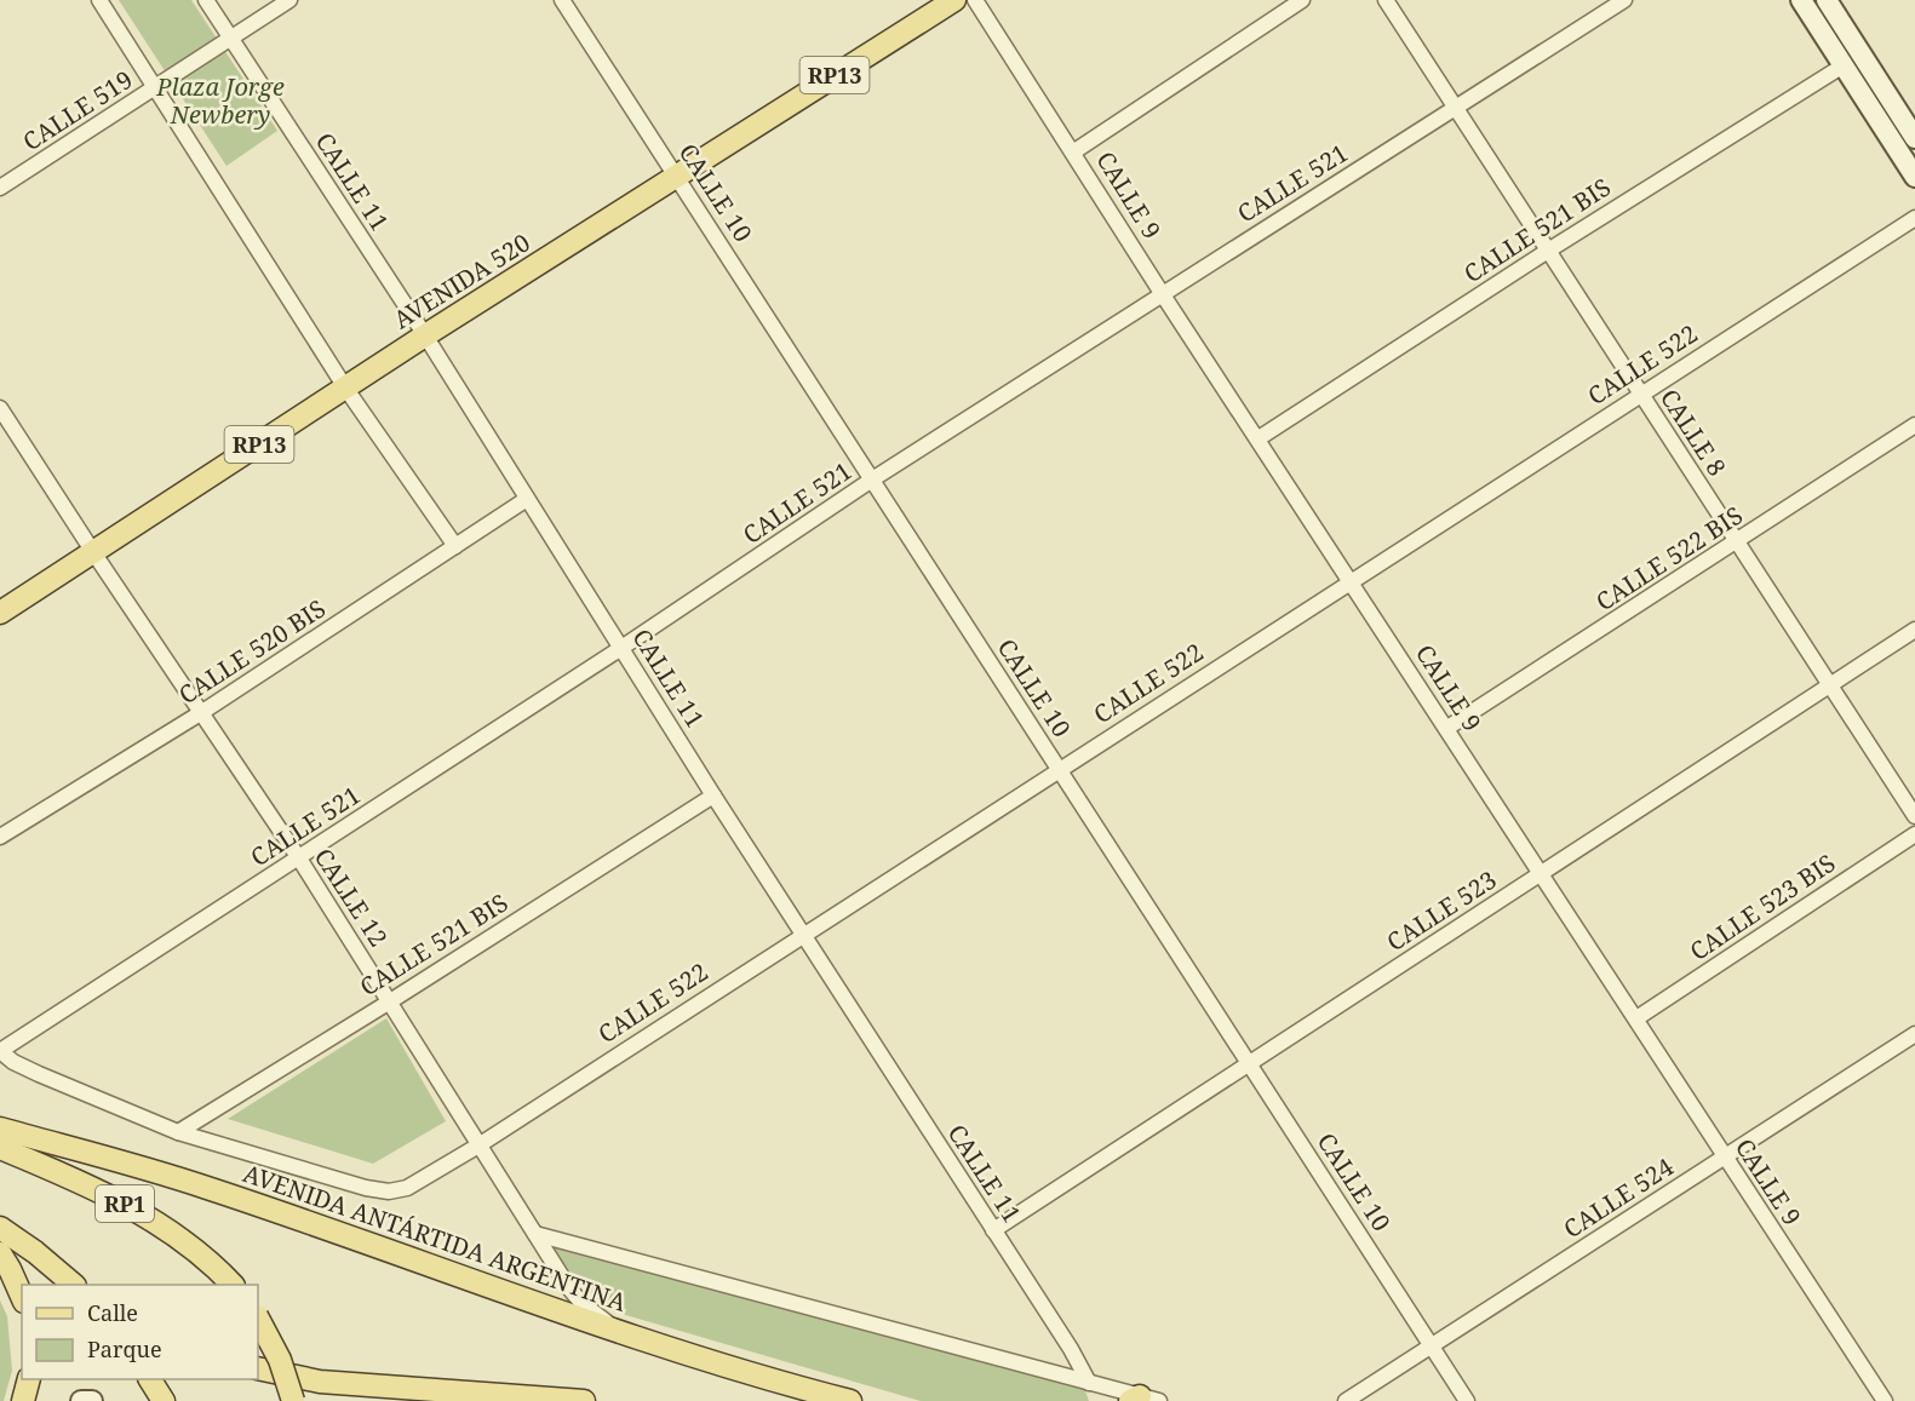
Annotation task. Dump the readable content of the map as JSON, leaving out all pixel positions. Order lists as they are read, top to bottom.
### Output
{
  "streets": {
    "main road": [
      "RP13",
      "AVENIDA 520",
      "RP1",
      "AVENIDA ANTÁRTIDA ARGENTINA"
    ],
    "street": [
      "CALLE 519",
      "CALLE 11",
      "CALLE 521",
      "CALLE 10",
      "CALLE 9",
      "CALLE 521 BIS",
      "CALLE 522",
      "CALLE 8",
      "CALLE 522 BIS",
      "CALLE 520 BIS",
      "CALLE 12",
      "CALLE 523 BIS",
      "CALLE 523",
      "CALLE 524"
    ]
  },
  "crossings": [
    ["CALLE 519", "CALLE 11"],
    ["CALLE 11", "CALLE 521"],
    ["CALLE 11", "CALLE 521 BIS"],
    ["CALLE 11", "AVENIDA 520"],
    ["CALLE 11", "CALLE 522"],
    ["CALLE 11", "CALLE 520 BIS"],
    ["CALLE 11", "CALLE 523"],
    ["CALLE 11", "AVENIDA ANTÁRTIDA ARGENTINA"],
    ["CALLE 521", "CALLE 10"],
    ["CALLE 521", "CALLE 9"],
    ["CALLE 521", "CALLE 8"],
    ["CALLE 521", "CALLE 12"],
    ["CALLE 521", "AVENIDA ANTÁRTIDA ARGENTINA"],
    ["CALLE 10", "AVENIDA 520"],
    ["CALLE 10", "CALLE 522"],
    ["CALLE 10", "CALLE 523"],
    ["CALLE 10", "CALLE 524"],
    ["CALLE 9", "CALLE 521 BIS"],
    ["CALLE 9", "CALLE 522"],
    ["CALLE 9", "CALLE 522 BIS"],
    ["CALLE 9", "CALLE 523 BIS"],
    ["CALLE 9", "CALLE 523"],
    ["CALLE 9", "CALLE 524"],
    ["CALLE 521 BIS", "CALLE 8"],
    ["CALLE 521 BIS", "CALLE 12"],
    ["CALLE 521 BIS", "AVENIDA ANTÁRTIDA ARGENTINA"],
    ["AVENIDA 520", "CALLE 12"],
    ["CALLE 522", "CALLE 8"],
    ["CALLE 522", "CALLE 12"],
    ["CALLE 522", "AVENIDA ANTÁRTIDA ARGENTINA"],
    ["CALLE 8", "CALLE 522 BIS"],
    ["CALLE 8", "CALLE 523"],
    ["CALLE 520 BIS", "CALLE 12"],
    ["CALLE 12", "AVENIDA ANTÁRTIDA ARGENTINA"]
  ],
  "parks": ["Plaza Jorge Newbery"],
  "legend": ["Calle", "Parque"]
}
